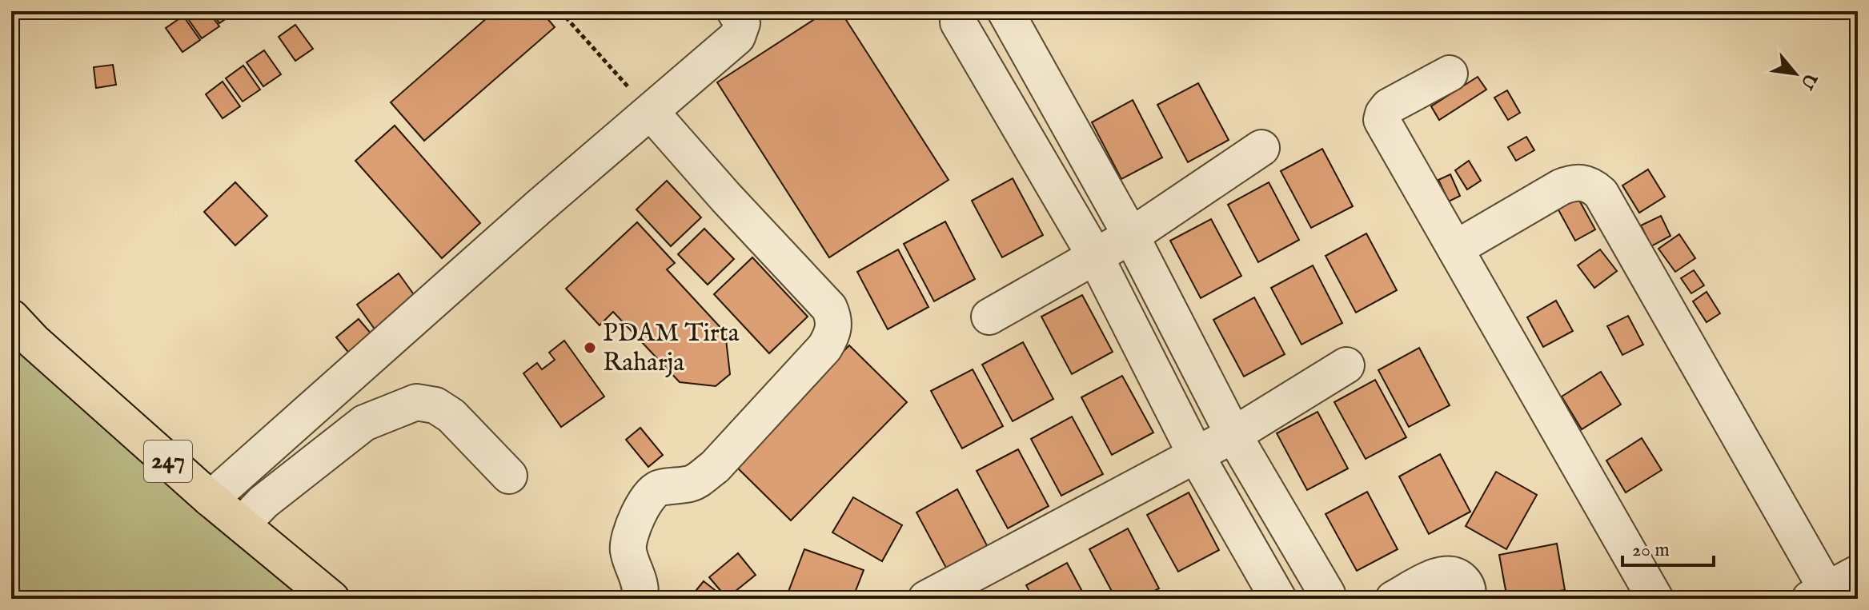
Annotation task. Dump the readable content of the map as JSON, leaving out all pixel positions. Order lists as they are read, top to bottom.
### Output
{
  "streets": {
    "main road": ["247"]
  },
  "places": ["PDAM Tirta Raharja"],
  "scale_bar": "20 m",
  "north": "bottom right"
}
